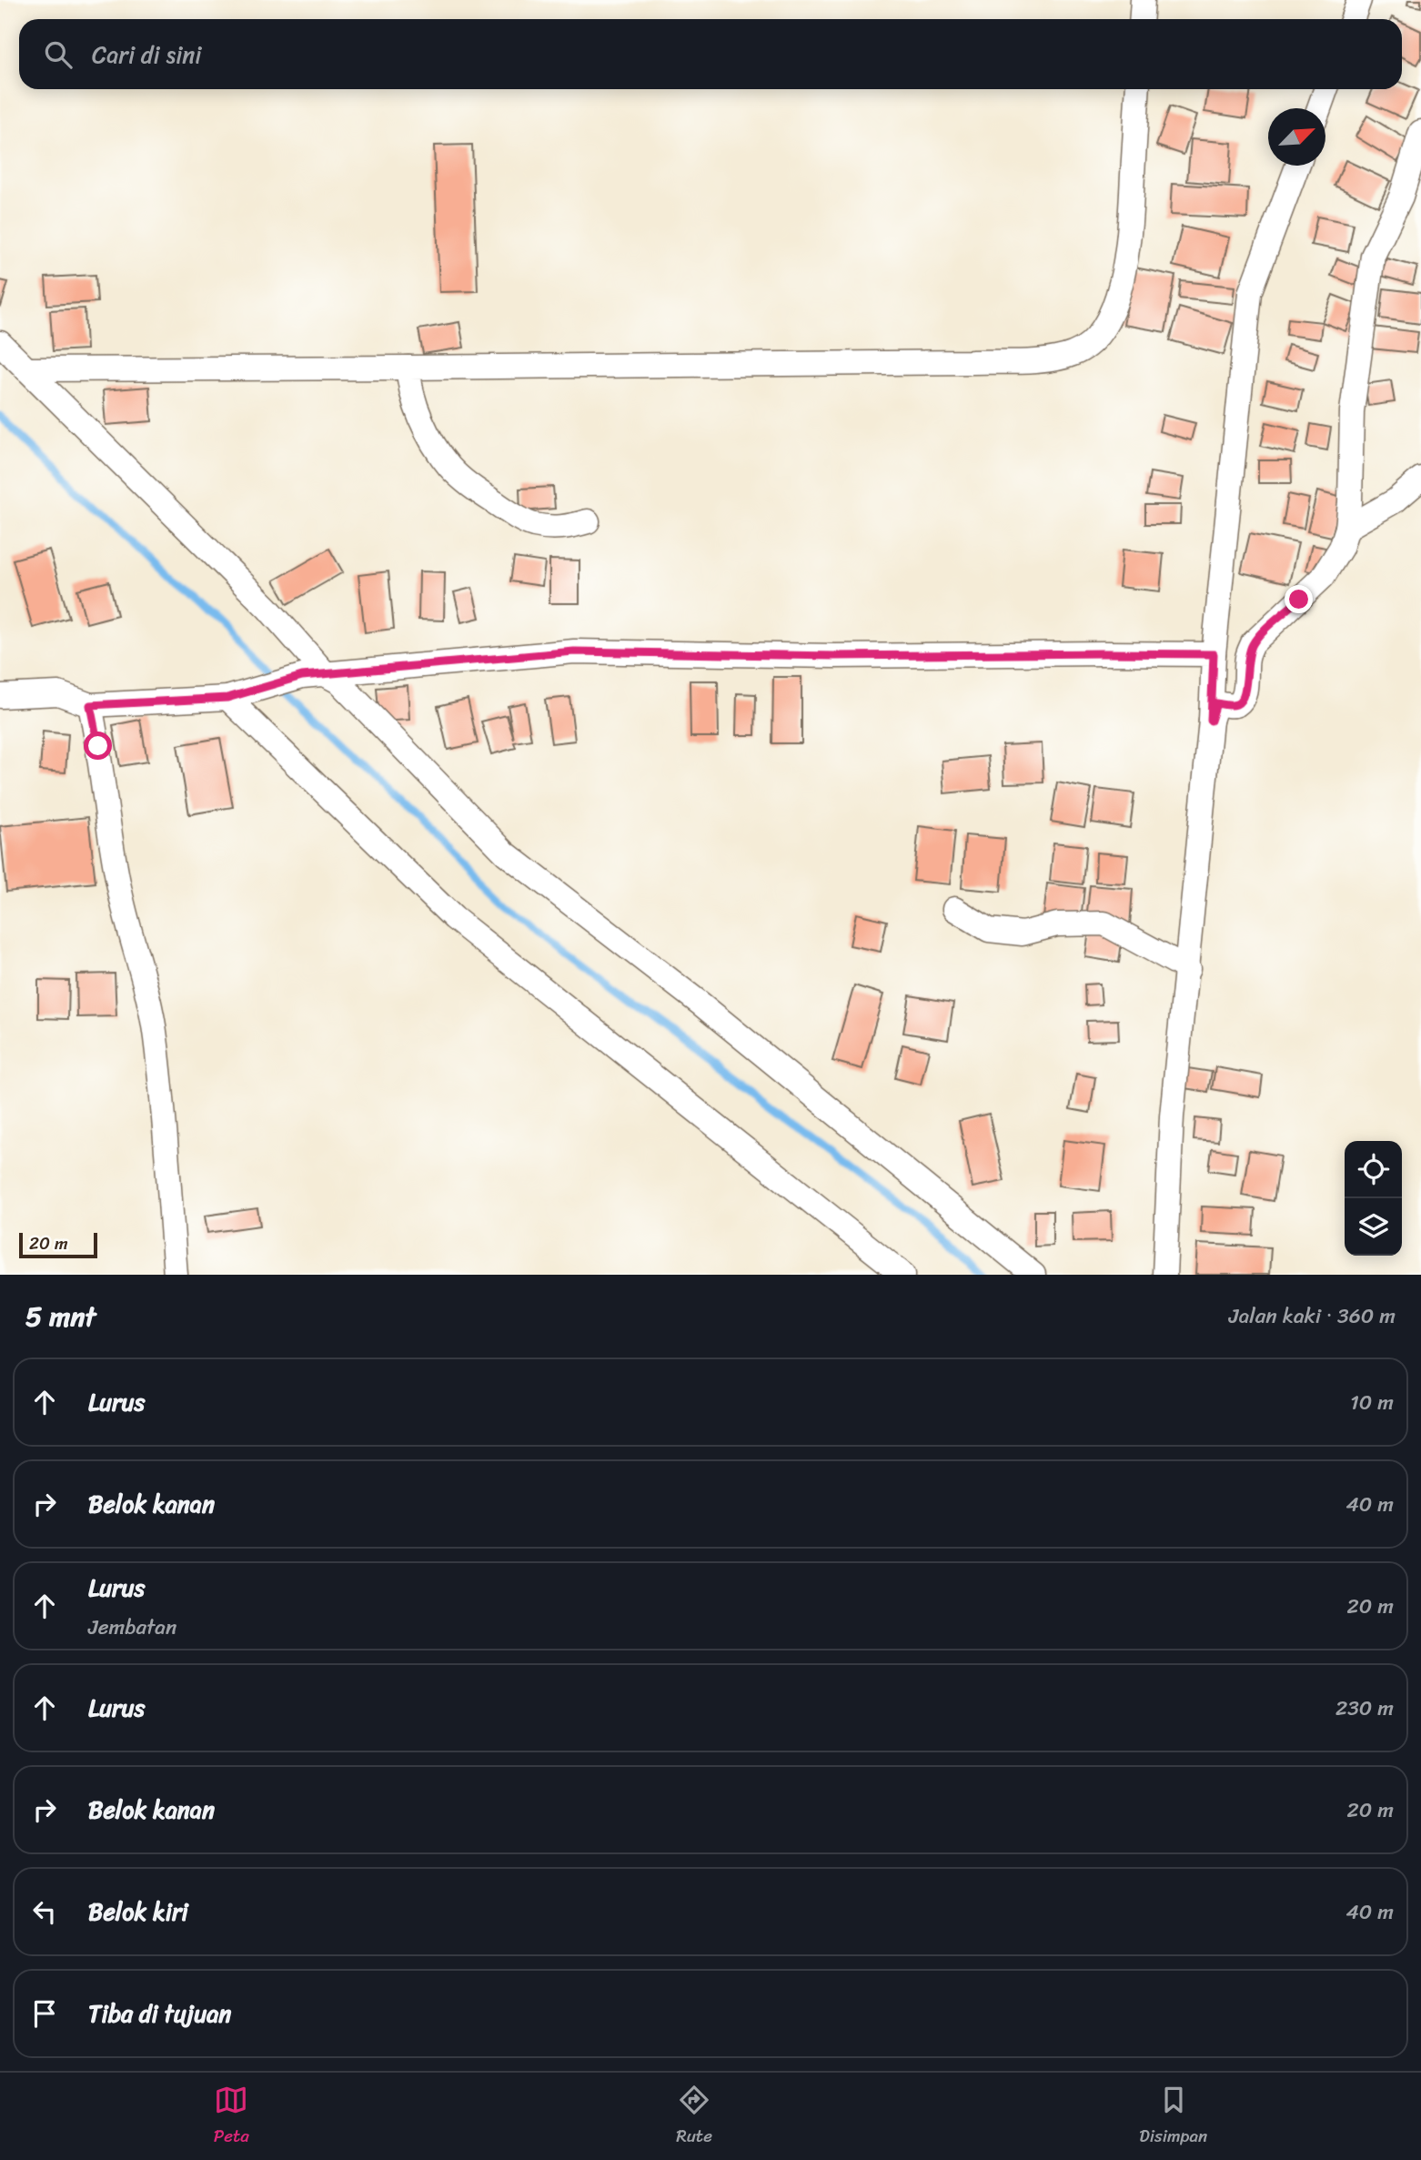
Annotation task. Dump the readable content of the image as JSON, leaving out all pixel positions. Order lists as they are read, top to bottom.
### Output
{
  "scale_bar": "20 m",
  "north": "top right",
  "page": {
    "search": "Cari di sini",
    "scale": "20 m",
    "heading": ["5 mnt", "Jalan kaki · 360 m"],
    "list": [
      ["Lurus", "10 m"],
      ["Belok kanan", "40 m"],
      ["Lurus", "Jembatan", "20 m"],
      ["Lurus", "230 m"],
      ["Belok kanan", "20 m"],
      ["Belok kiri", "40 m"],
      "Tiba di tujuan"
    ],
    "nav": ["Peta", "Rute", "Disimpan"]
  }
}
